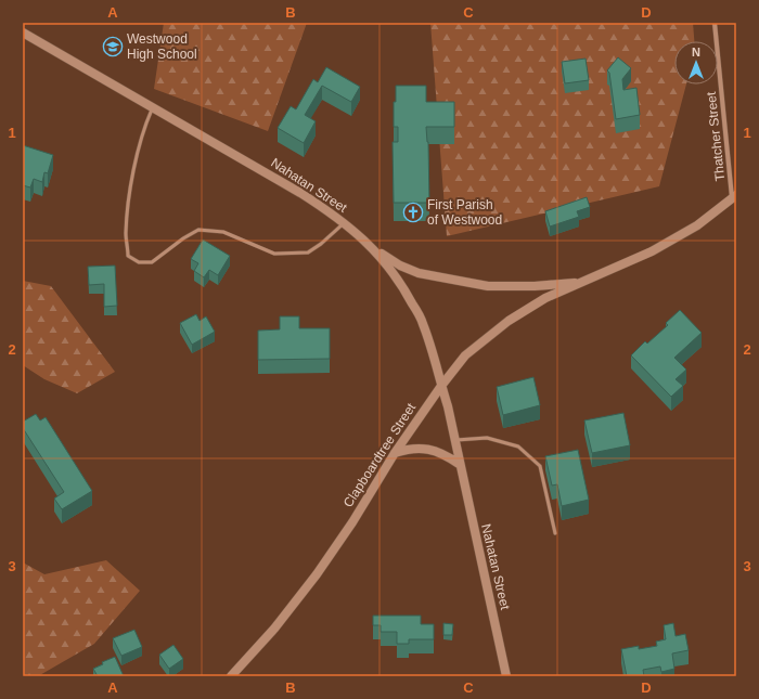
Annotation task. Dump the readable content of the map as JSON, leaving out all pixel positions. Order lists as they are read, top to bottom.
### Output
{
  "streets": {
    "main road": ["Nahatan Street", "Clapboardtree Street"],
    "street": ["Thatcher Street"]
  },
  "crossings": [
    ["Thatcher Street", "Clapboardtree Street"],
    ["Nahatan Street", "Clapboardtree Street"]
  ],
  "places": {
    "school or university": ["Westwood High School"],
    "church": ["First Parish of Westwood"]
  },
  "north": "top",
  "grid": {
    "columns": [
      "A",
      "B",
      "C",
      "D"
    ],
    "rows": ["1", "2", "3"]
  }
}
